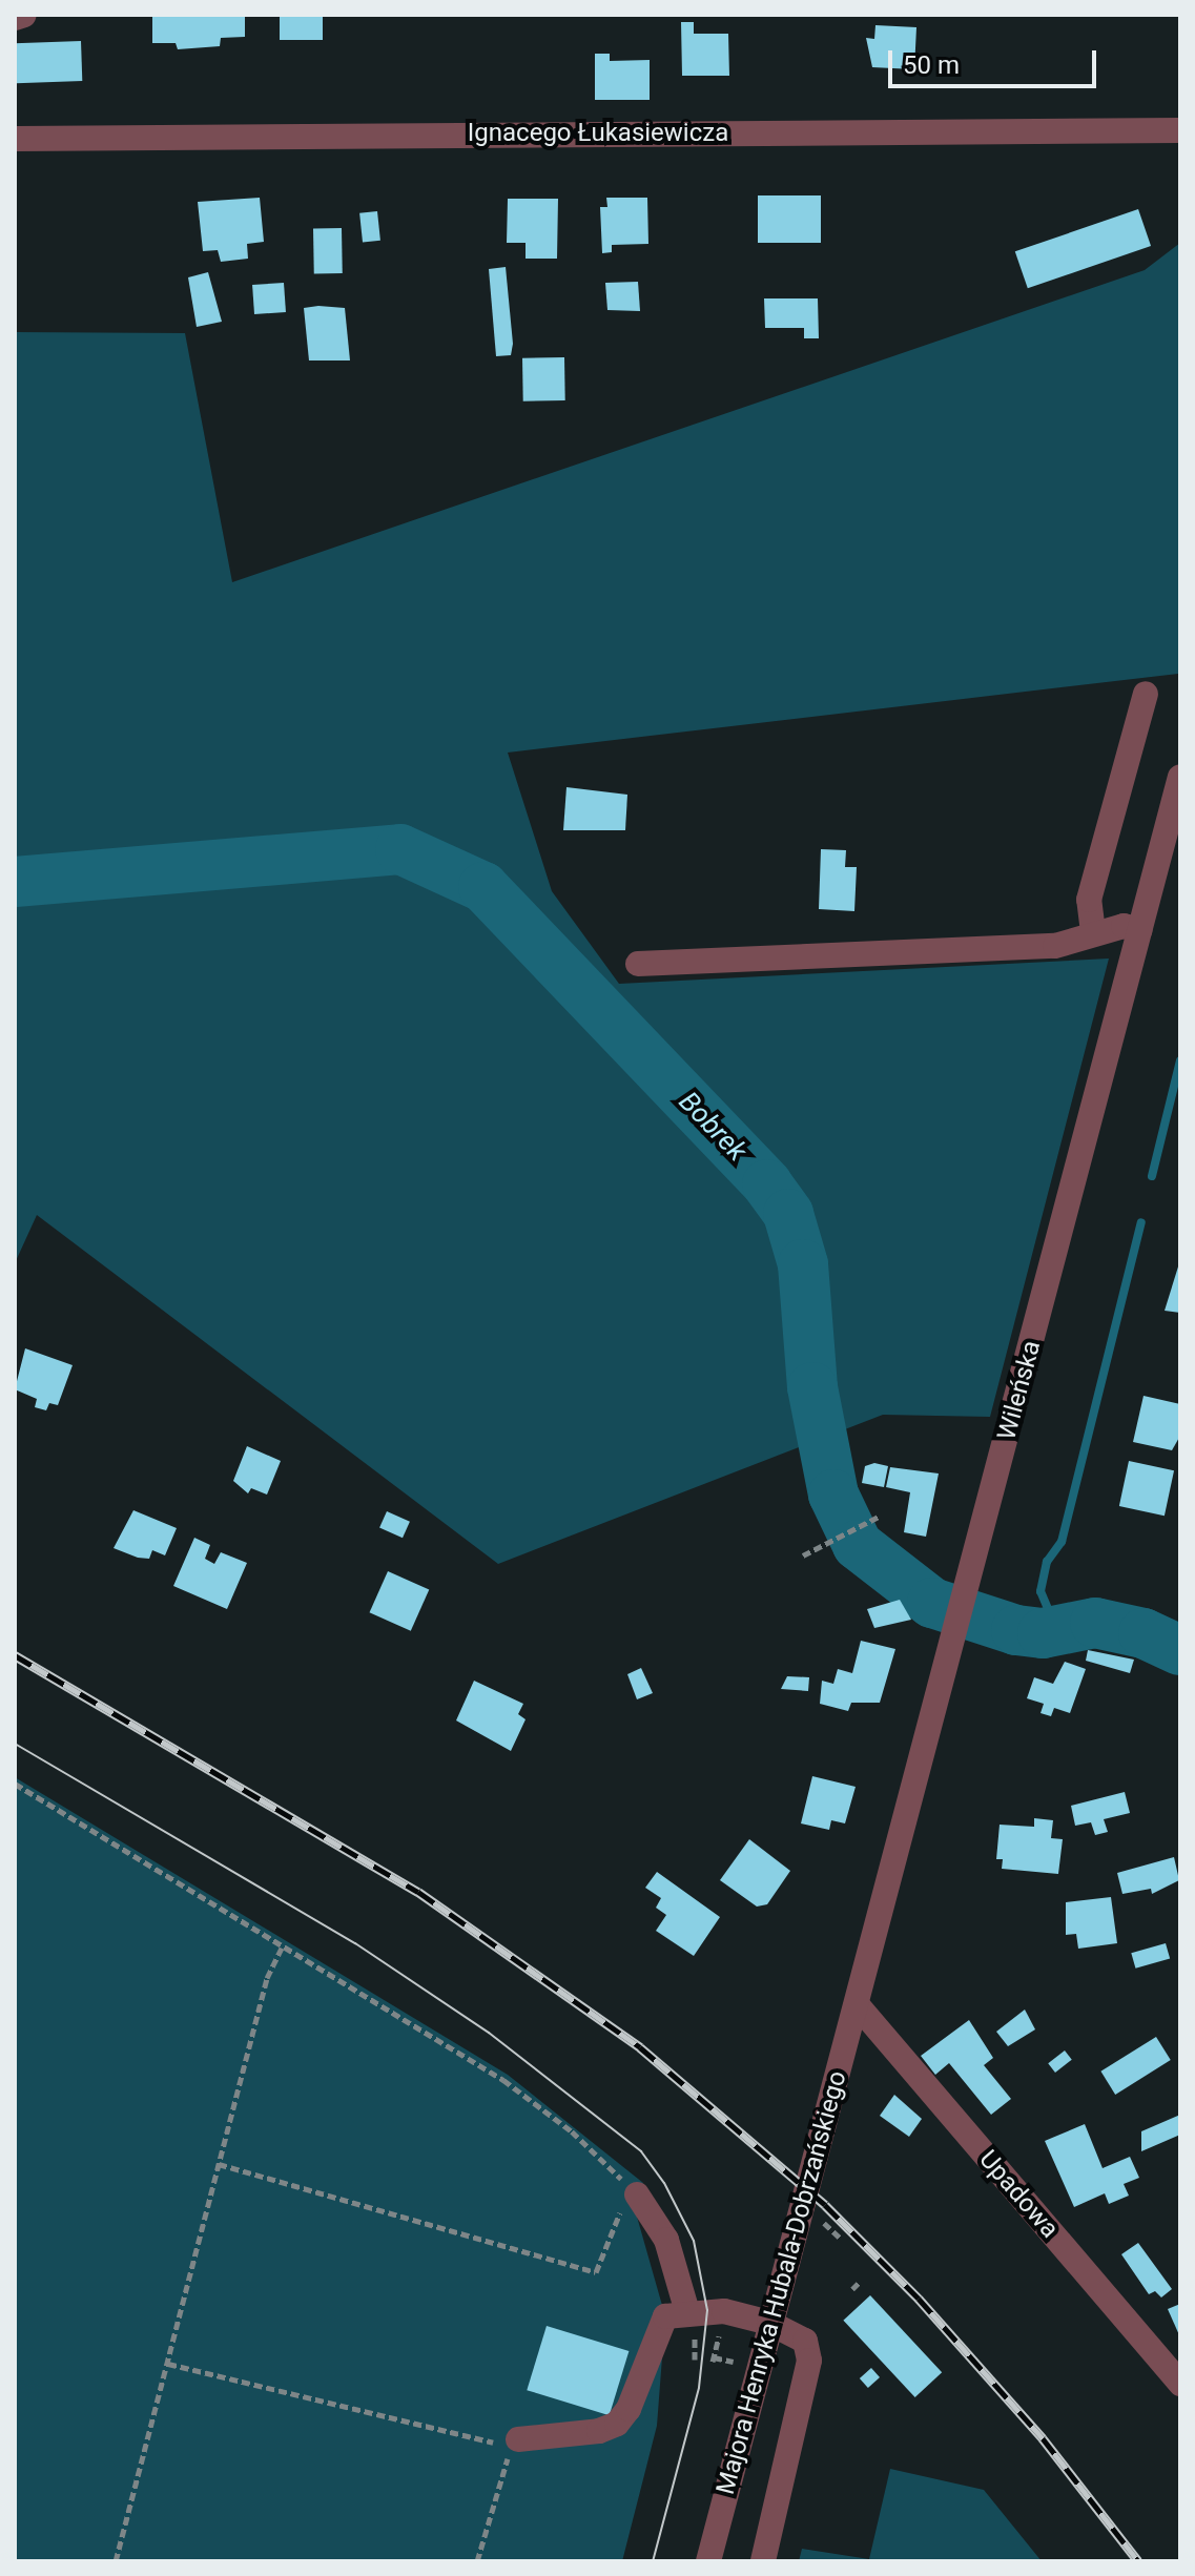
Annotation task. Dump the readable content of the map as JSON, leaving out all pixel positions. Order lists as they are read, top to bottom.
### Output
{
  "streets": {
    "street": [
      "Ignacego Łukasiewicza",
      "Wileńska",
      "Upadowa",
      "Majora Henryka Hubala-Dobrzańskiego"
    ]
  },
  "crossings": [
    ["Wileńska", "Upadowa"],
    ["Wileńska", "Majora Henryka Hubala-Dobrzańskiego"],
    ["Upadowa", "Majora Henryka Hubala-Dobrzańskiego"]
  ],
  "water": ["Bobrek"],
  "scale_bar": "50 m"
}
